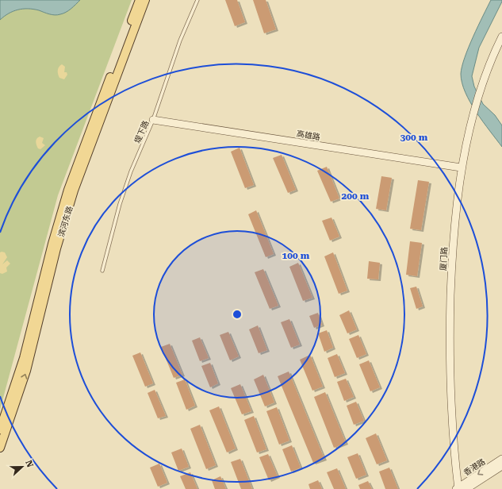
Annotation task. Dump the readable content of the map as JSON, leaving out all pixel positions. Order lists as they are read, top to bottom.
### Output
{
  "streets": {
    "main road": ["滨河东路"],
    "street": ["高雄路", "厦门路", "香港路"],
    "lane": ["堤下路"]
  },
  "crossings": [
    ["堤下路", "高雄路"],
    ["高雄路", "厦门路"],
    ["厦门路", "香港路"]
  ],
  "north": "right",
  "rings": ["300 m", "200 m", "100 m"]
}
